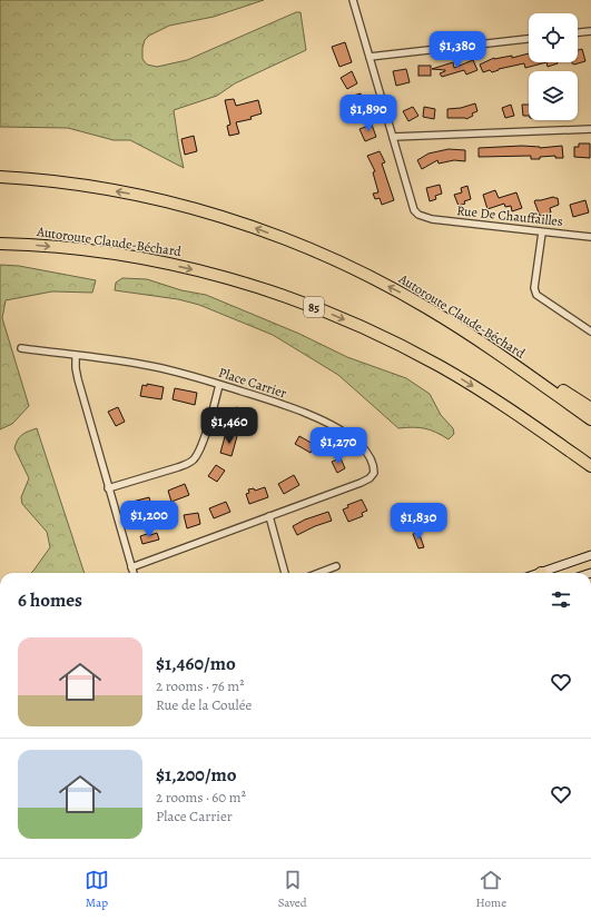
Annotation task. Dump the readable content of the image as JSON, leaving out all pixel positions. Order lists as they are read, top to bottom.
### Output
{
  "streets": {
    "highway": ["Autoroute Claude-Béchard", "85"],
    "street": ["Rue De Chauffailles", "Place Carrier"]
  },
  "page": {
    "price": [
      "$1,380",
      "$1,890",
      "$1,460",
      "$1,270",
      "$1,200",
      "$1,830"
    ],
    "heading": "6 homes",
    "list": [
      {
        "name": "$1,460/mo",
        "note": "2 rooms · 76 m² · Rue de la Coulée"
      },
      {
        "name": "$1,200/mo",
        "note": "2 rooms · 60 m² · Place Carrier"
      }
    ],
    "tabs": ["Map", "Saved", "Home"]
  }
}
